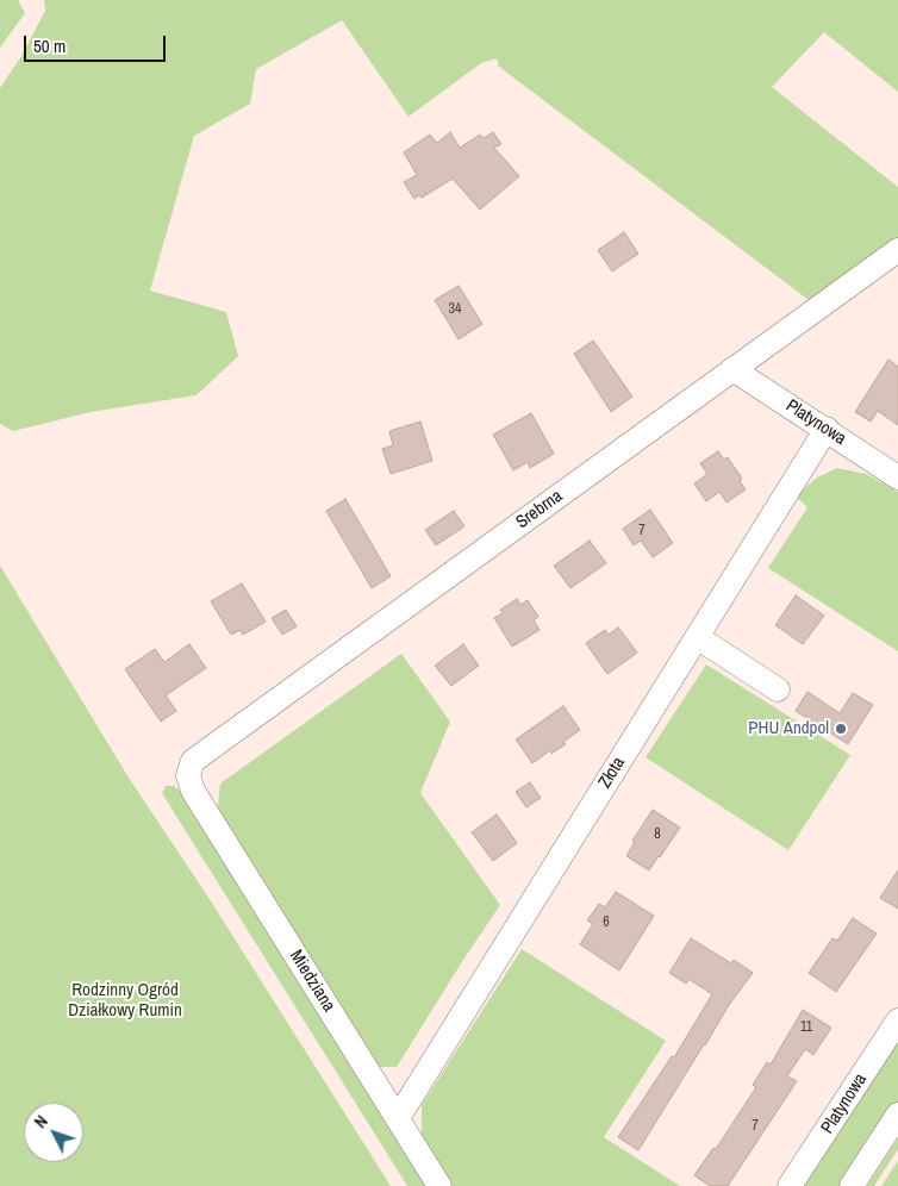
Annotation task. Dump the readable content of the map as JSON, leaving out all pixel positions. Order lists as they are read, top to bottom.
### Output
{
  "streets": {
    "street": [
      "Platynowa",
      "Srebrna",
      "Złota",
      "Miedziana"
    ]
  },
  "crossings": [
    ["Platynowa", "Srebrna"],
    ["Platynowa", "Złota"],
    ["Srebrna", "Miedziana"],
    ["Złota", "Miedziana"]
  ],
  "parks": ["Rodzinny Ogród Działkowy Rumin"],
  "places": ["PHU Andpol"],
  "house_numbers": [
    "34",
    "7",
    "8",
    "6",
    "11",
    "7"
  ],
  "scale_bar": "50 m",
  "north": "top left"
}
